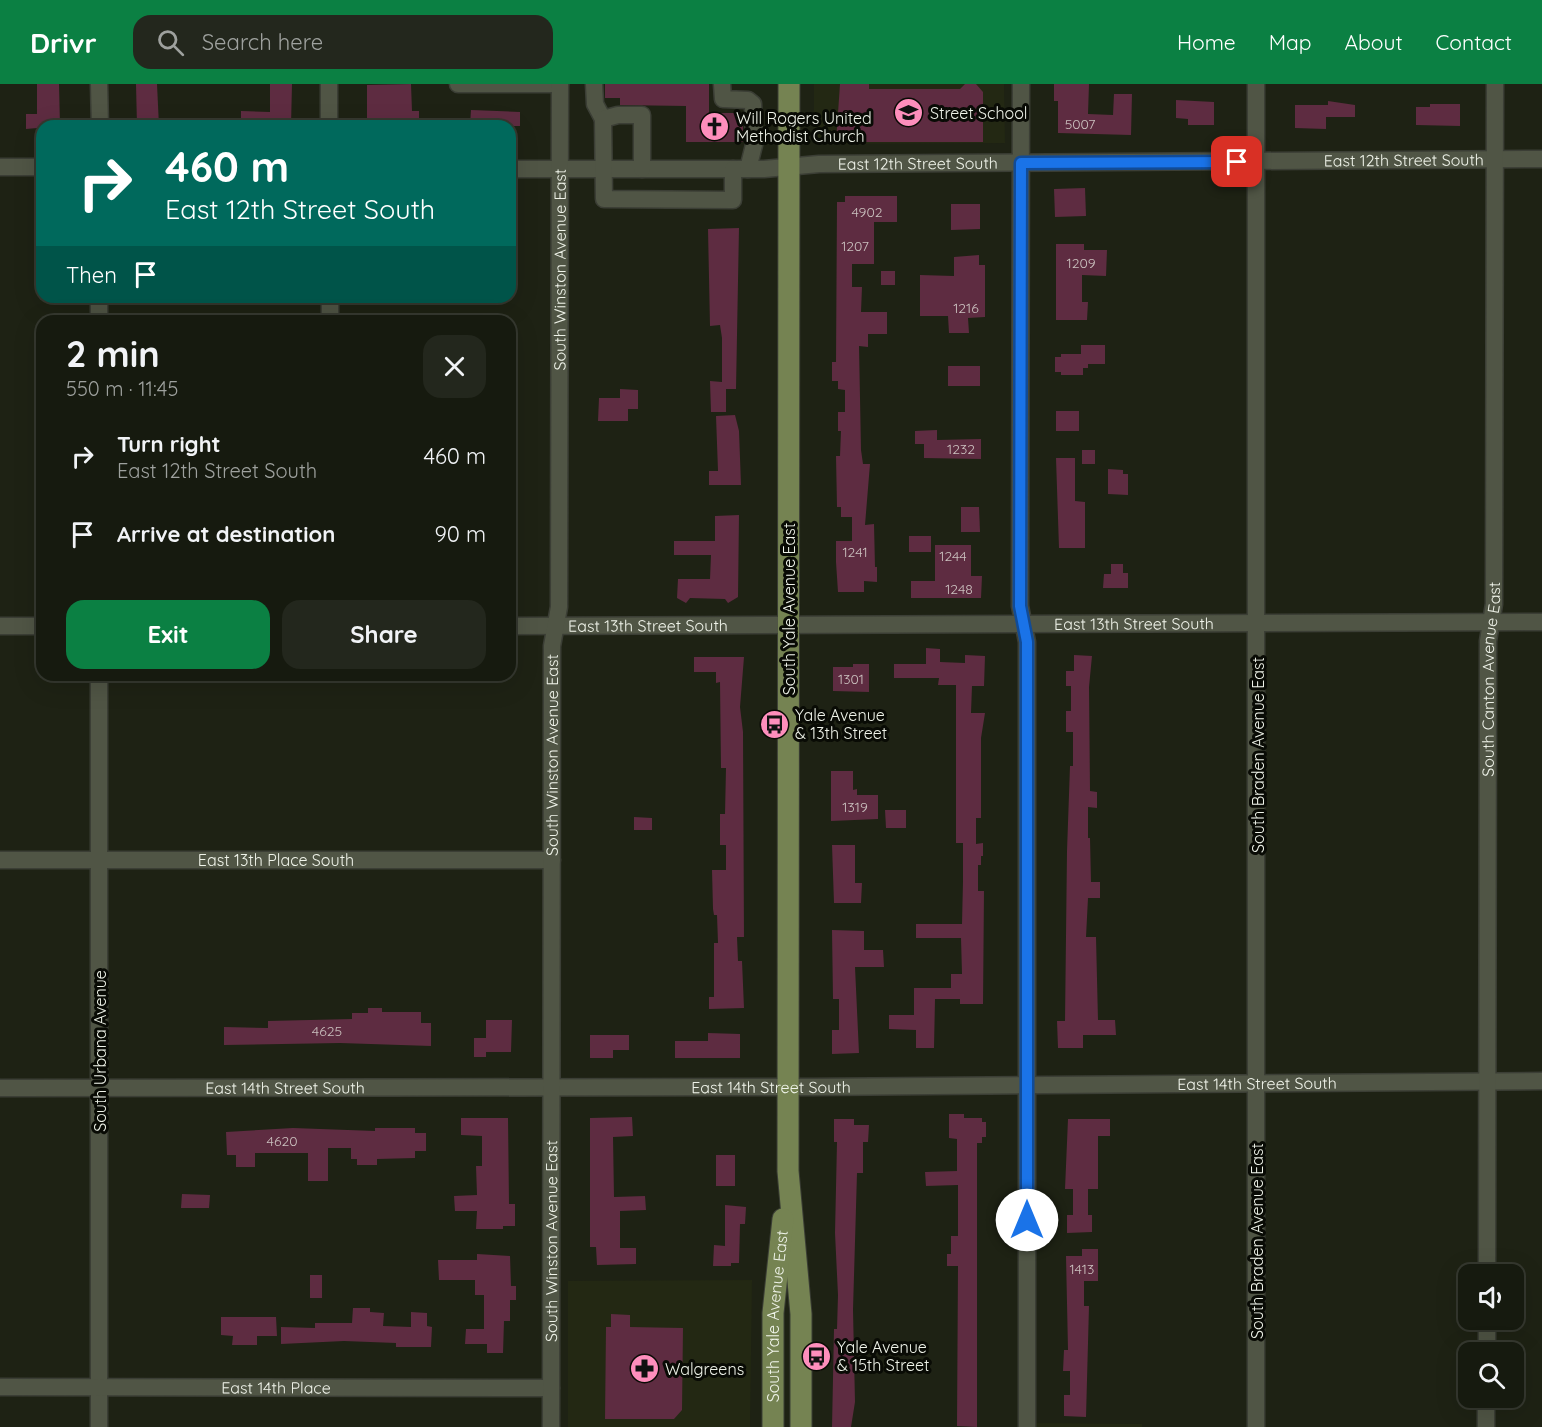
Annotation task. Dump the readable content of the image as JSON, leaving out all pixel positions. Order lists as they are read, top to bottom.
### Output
{
  "streets": {
    "main road": ["South Yale Avenue East"],
    "street": [
      "East 12th Street South",
      "South Winston Avenue East",
      "East 13th Street South",
      "South Canton Avenue East",
      "South Braden Avenue East",
      "East 13th Place South",
      "South Urbana Avenue",
      "East 14th Street South",
      "East 14th Place"
    ]
  },
  "crossings": [
    ["East 12th Street South", "South Winston Avenue East"],
    ["East 12th Street South", "South Yale Avenue East"],
    ["East 12th Street South", "South Canton Avenue East"],
    ["East 12th Street South", "South Braden Avenue East"],
    ["South Winston Avenue East", "East 13th Street South"],
    ["South Winston Avenue East", "East 13th Place South"],
    ["South Winston Avenue East", "East 14th Street South"],
    ["South Winston Avenue East", "East 14th Place"],
    ["South Yale Avenue East", "East 13th Street South"],
    ["South Yale Avenue East", "East 14th Street South"],
    ["East 13th Street South", "South Canton Avenue East"],
    ["East 13th Street South", "South Braden Avenue East"],
    ["South Canton Avenue East", "East 14th Street South"],
    ["South Braden Avenue East", "East 14th Street South"],
    ["East 13th Place South", "South Urbana Avenue"],
    ["South Urbana Avenue", "East 14th Street South"],
    ["South Urbana Avenue", "East 14th Place"]
  ],
  "places": {
    "school or university": ["Street School"],
    "church": ["Will Rogers United Methodist Church"],
    "bus stop": ["Yale Avenue & 13th Street", "Yale Avenue & 15th Street"],
    "pharmacy": ["Walgreens"]
  },
  "house_numbers": [
    "5007",
    "4902",
    "1207",
    "1209",
    "1216",
    "1232",
    "1241",
    "1244",
    "1248",
    "1301",
    "1319",
    "4625",
    "4620",
    "1413"
  ],
  "page": {
    "header": "Drivr",
    "search": "Search here",
    "nav": [
      "Home",
      "Map",
      "About",
      "Contact"
    ],
    "turn": ["460 m", "East 12th Street South"],
    "then": "Then",
    "heading": ["2 min", "550 m · 11:45"],
    "list": [
      {
        "name": "Turn right",
        "note": "East 12th Street South",
        "value": "460 m"
      },
      {
        "name": "Arrive at destination",
        "value": "90 m"
      }
    ],
    "buttons": ["Exit", "Share"]
  }
}
